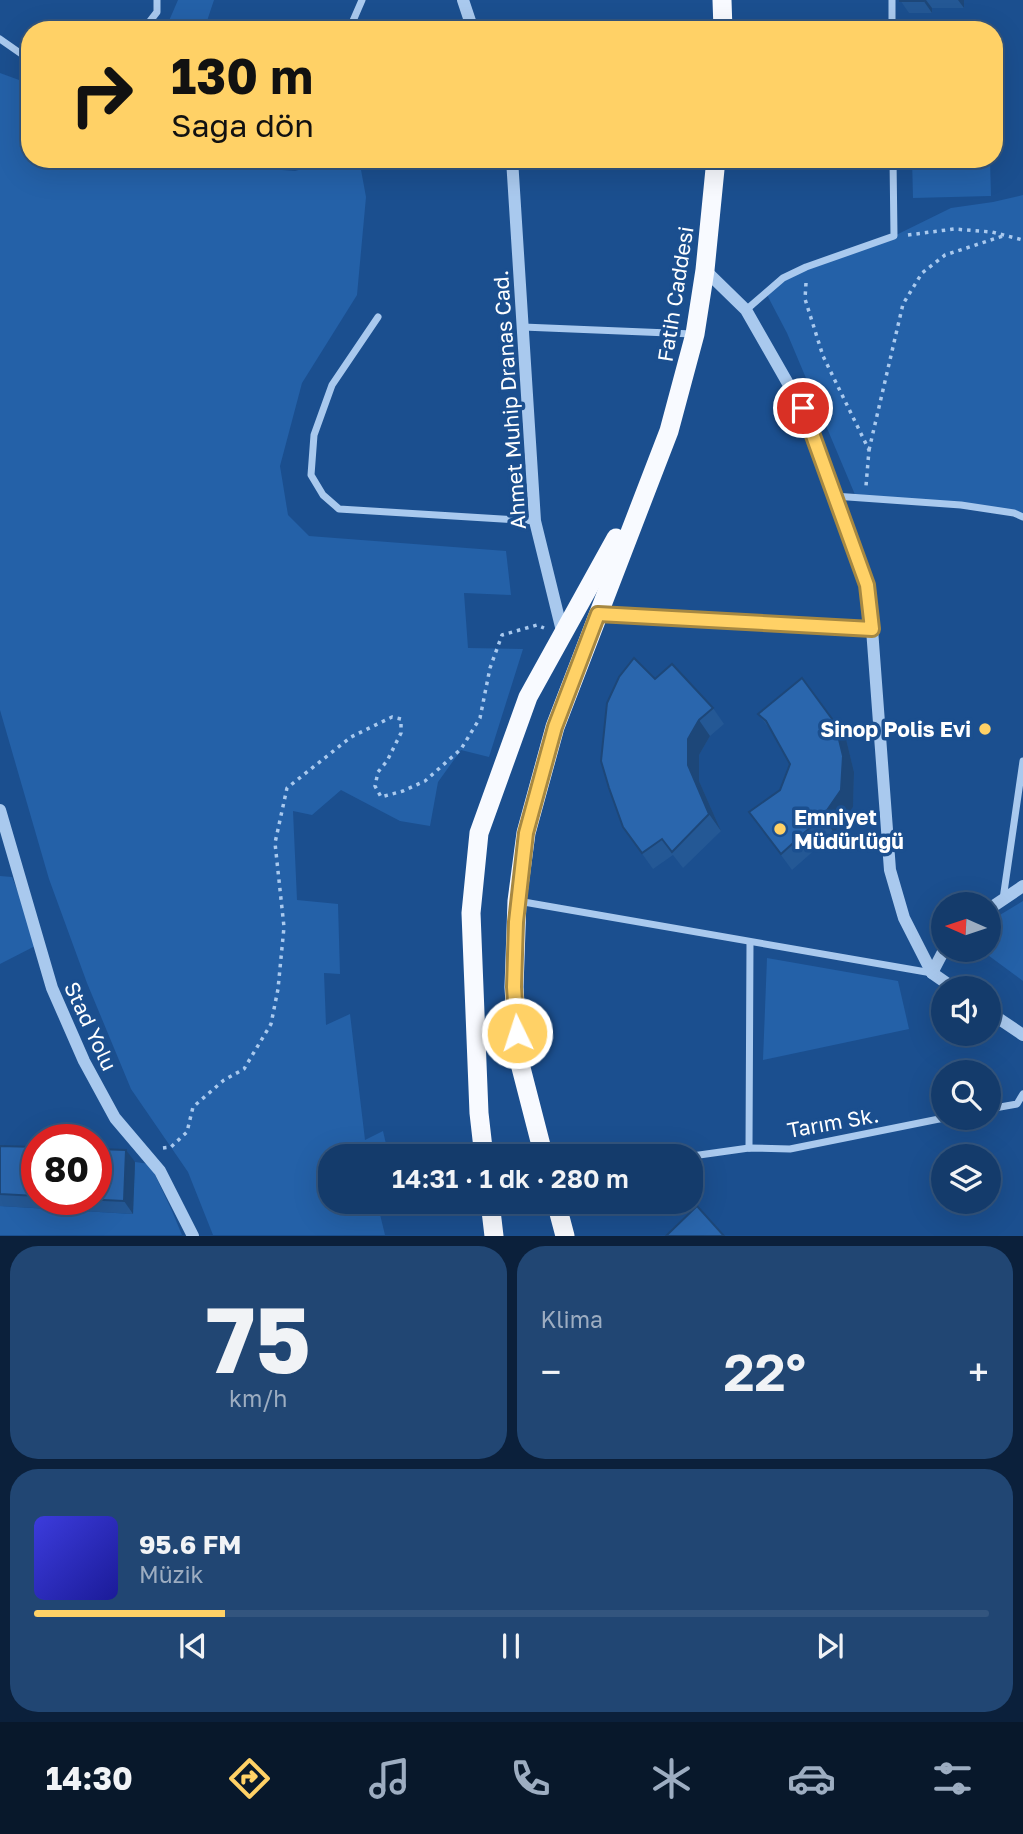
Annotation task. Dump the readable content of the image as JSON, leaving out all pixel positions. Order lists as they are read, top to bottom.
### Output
{
  "streets": {
    "highway": ["Fatih Caddesi"],
    "street": ["Ahmet Muhip Dranas Cad.", "Stad Yolu", "Tarım Sk."]
  },
  "places": ["Sinop Polis Evi", "Emniyet Müdürlüğü"],
  "north": "left",
  "page": {
    "turn": ["130 m", "Sağa dön"],
    "limit": "80",
    "trip": "14:31 · 1 dk · 280 m",
    "tile": [
      ["75", "km/h"],
      "Klima"
    ],
    "heat": ["−", "22°", "+"],
    "song": ["95.6 FM", "Müzik"],
    "tabs": "14:30"
  }
}
